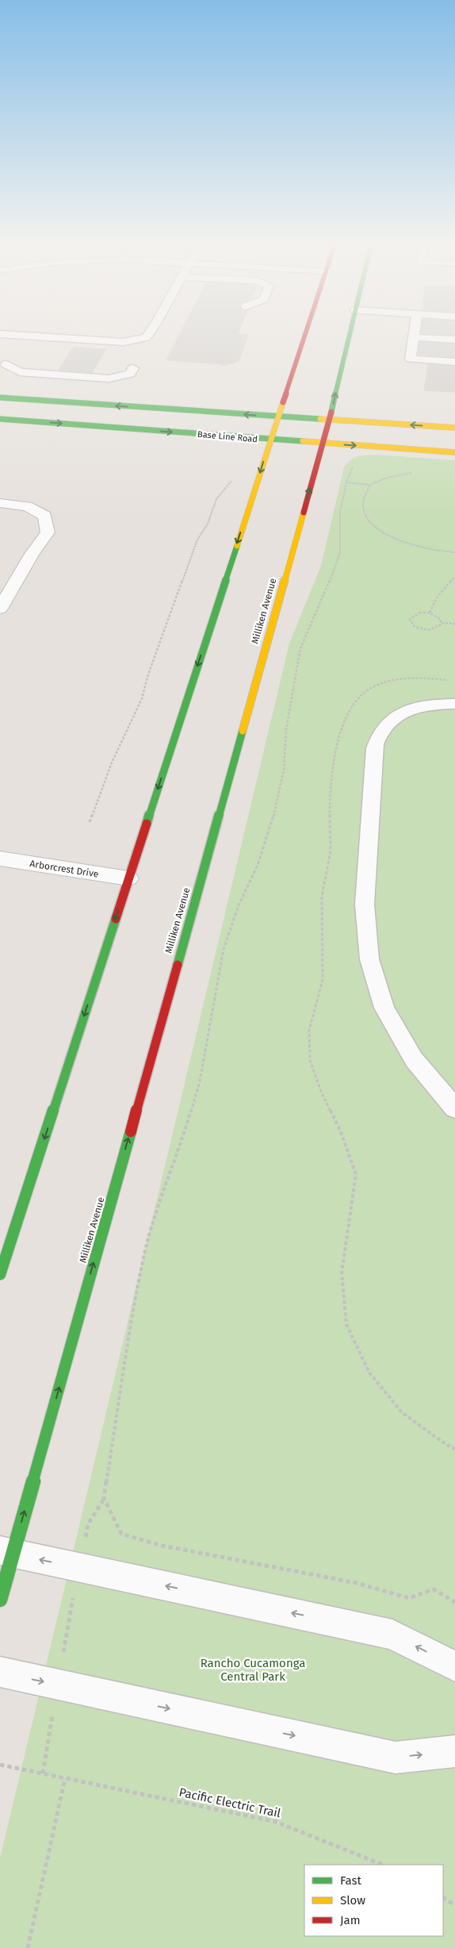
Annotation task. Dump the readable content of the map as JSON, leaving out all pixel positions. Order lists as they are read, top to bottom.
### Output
{
  "streets": {
    "main road": ["Base Line Road", "Milliken Avenue"],
    "street": ["Arborcrest Drive"],
    "path": ["Pacific Electric Trail"]
  },
  "crossings": [
    ["Base Line Road", "Milliken Avenue"]
  ],
  "parks": ["Rancho Cucamonga Central Park"],
  "legend": ["Fast", "Slow", "Jam"]
}
